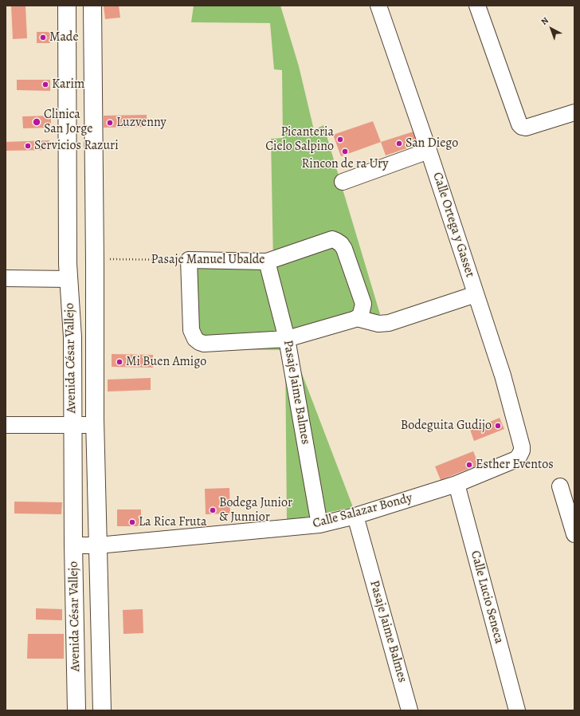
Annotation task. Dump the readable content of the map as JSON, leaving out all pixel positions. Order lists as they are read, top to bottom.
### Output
{
  "streets": {
    "main road": ["Avenida César Vallejo"],
    "street": [
      "Calle Ortega y Gasset",
      "Pasaje Manuel Ubalde",
      "Pasaje Jaime Balmes",
      "Calle Salazar Bondy",
      "Calle Lucio Seneca"
    ]
  },
  "crossings": [
    ["Calle Ortega y Gasset", "Calle Salazar Bondy"],
    ["Pasaje Manuel Ubalde", "Avenida César Vallejo"],
    ["Pasaje Manuel Ubalde", "Pasaje Jaime Balmes"],
    ["Avenida César Vallejo", "Calle Salazar Bondy"],
    ["Pasaje Jaime Balmes", "Calle Salazar Bondy"],
    ["Calle Salazar Bondy", "Calle Lucio Seneca"]
  ],
  "places": [
    "Made",
    "Karim",
    "Clinica San Jorge",
    "Luzvenny",
    "Picanteria Cielo Salpino",
    "San Diego",
    "Servicios Razuri",
    "Rincon de ra Ury",
    "Mi Buen Amigo",
    "Bodeguita Gudijo",
    "Esther Eventos",
    "Bodega Junior & Junnior",
    "La Rica Fruta"
  ],
  "north": "top left"
}
